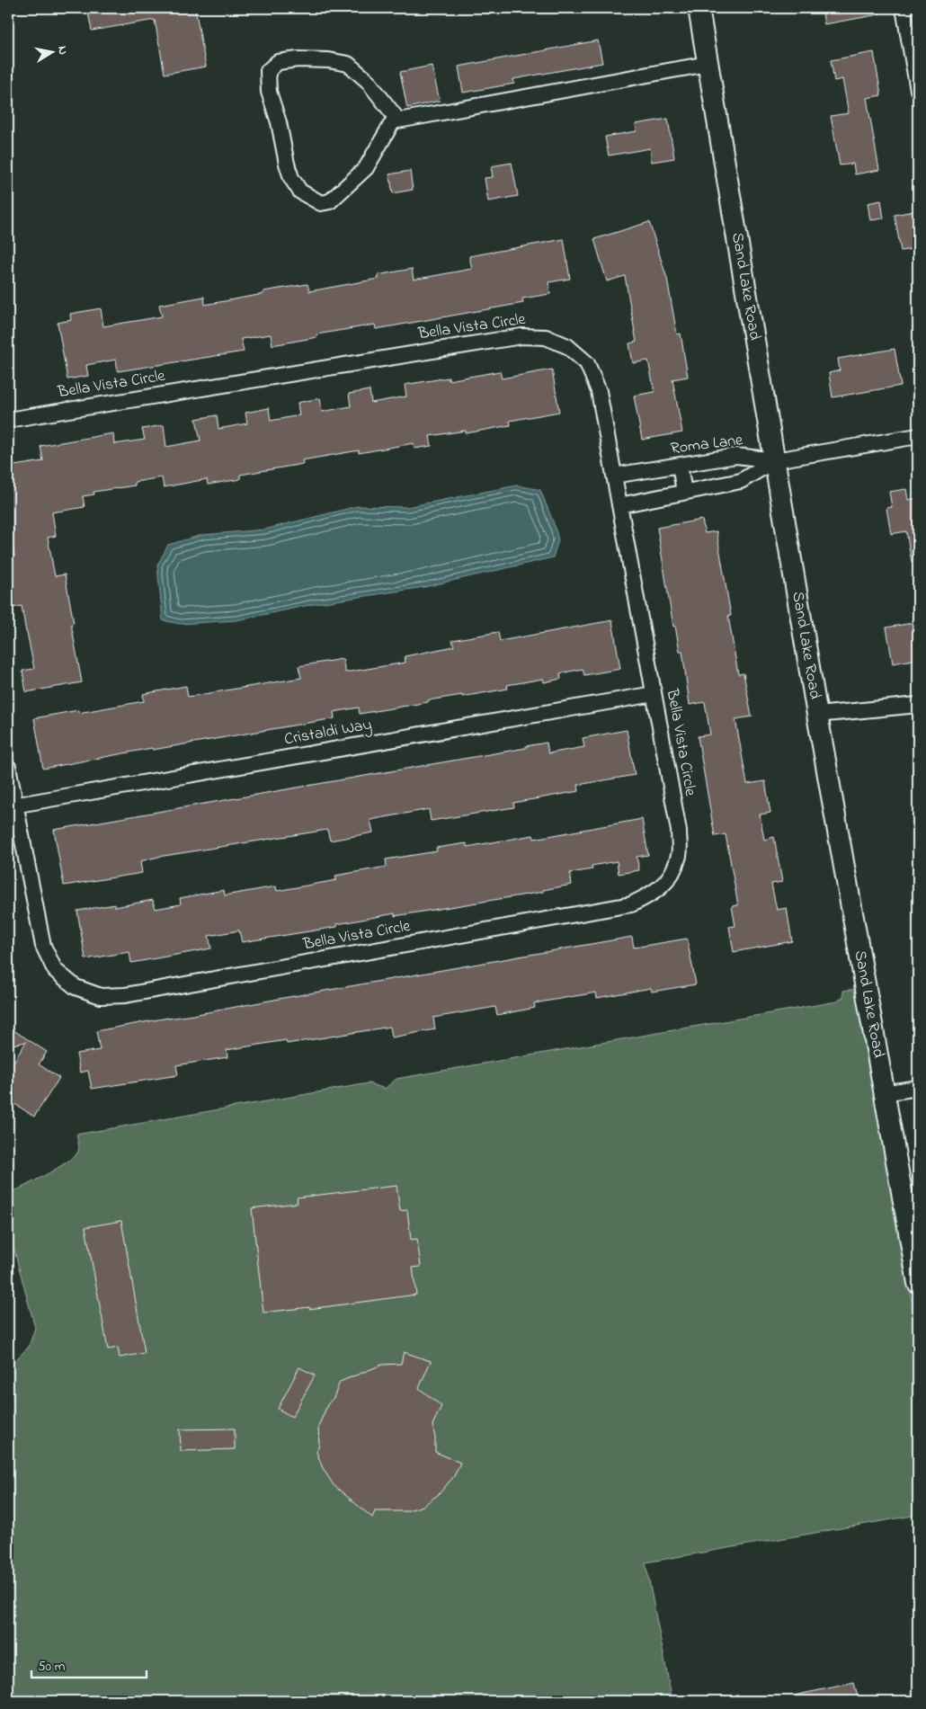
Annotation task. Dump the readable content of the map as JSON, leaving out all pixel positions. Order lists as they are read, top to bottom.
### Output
{
  "streets": {
    "street": [
      "Sand Lake Road",
      "Bella Vista Circle",
      "Roma Lane",
      "Cristaldi Way"
    ]
  },
  "crossings": [
    ["Sand Lake Road", "Roma Lane"],
    ["Bella Vista Circle", "Roma Lane"],
    ["Bella Vista Circle", "Cristaldi Way"]
  ],
  "scale_bar": "50 m",
  "north": "right"
}
